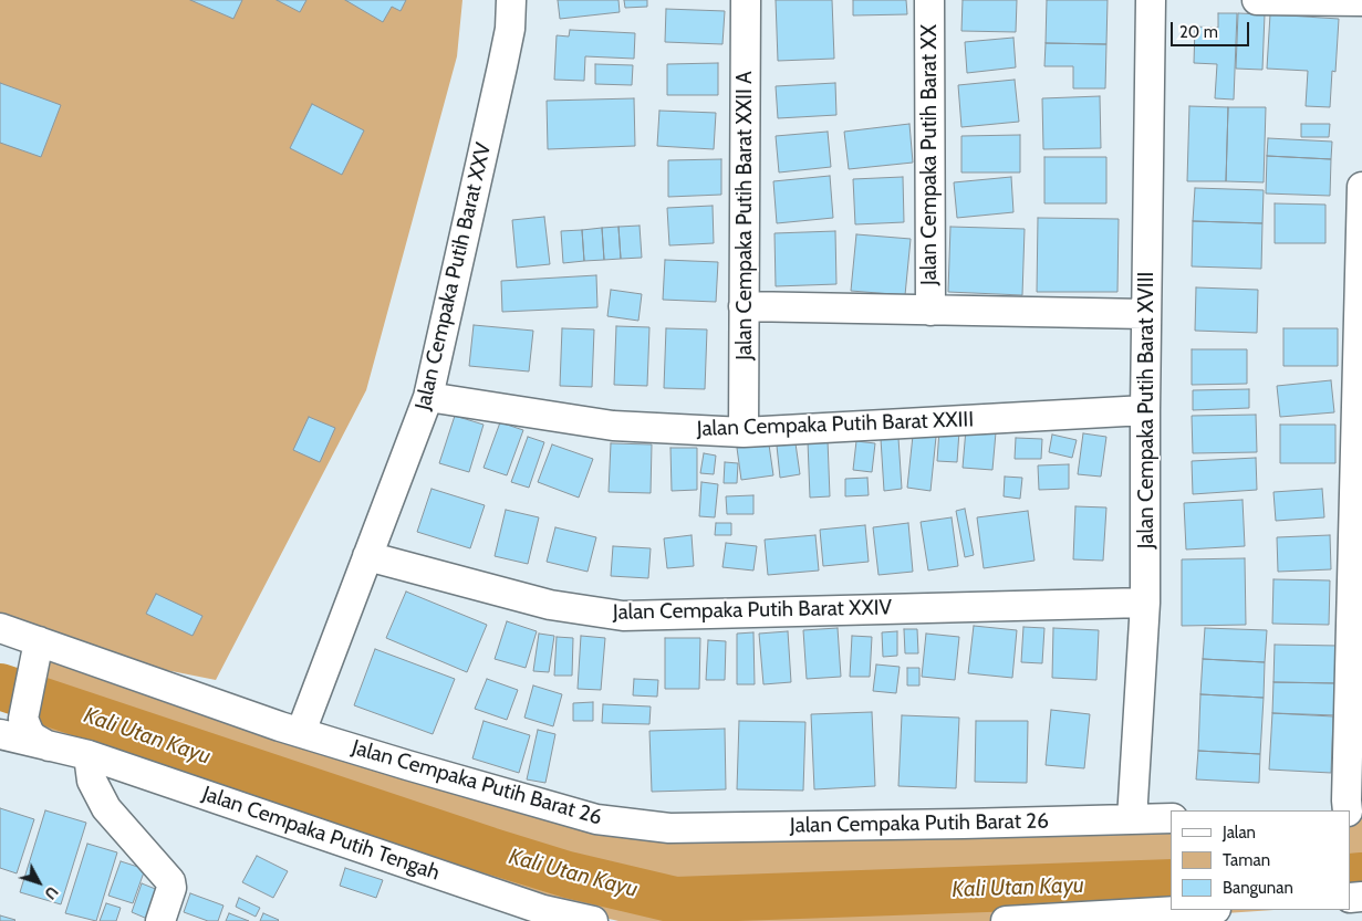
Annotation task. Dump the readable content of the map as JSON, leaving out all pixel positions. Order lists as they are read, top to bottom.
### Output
{
  "streets": {
    "street": [
      "Jalan Cempaka Putih Barat XX",
      "Jalan Cempaka Putih Barat XXII A",
      "Jalan Cempaka Putih Barat XXV",
      "Jalan Cempaka Putih Barat XVIII",
      "Jalan Cempaka Putih Barat XXIII",
      "Jalan Cempaka Putih Barat XXIV",
      "Jalan Cempaka Putih Barat 26",
      "Jalan Cempaka Putih Tengah"
    ]
  },
  "crossings": [
    ["Jalan Cempaka Putih Barat XX", "Jalan Cempaka Putih Barat XXII A"],
    ["Jalan Cempaka Putih Barat XX", "Jalan Cempaka Putih Barat XVIII"],
    ["Jalan Cempaka Putih Barat XXII A", "Jalan Cempaka Putih Barat XXIII"],
    ["Jalan Cempaka Putih Barat XXV", "Jalan Cempaka Putih Barat XXIII"],
    ["Jalan Cempaka Putih Barat XXV", "Jalan Cempaka Putih Barat XXIV"],
    ["Jalan Cempaka Putih Barat XXV", "Jalan Cempaka Putih Barat 26"],
    ["Jalan Cempaka Putih Barat XVIII", "Jalan Cempaka Putih Barat XXIII"],
    ["Jalan Cempaka Putih Barat XVIII", "Jalan Cempaka Putih Barat XXIV"],
    ["Jalan Cempaka Putih Barat XVIII", "Jalan Cempaka Putih Barat 26"]
  ],
  "water": ["Kali Utan Kayu"],
  "legend": ["Jalan", "Taman", "Bangunan"],
  "scale_bar": "20 m",
  "north": "bottom right"
}
